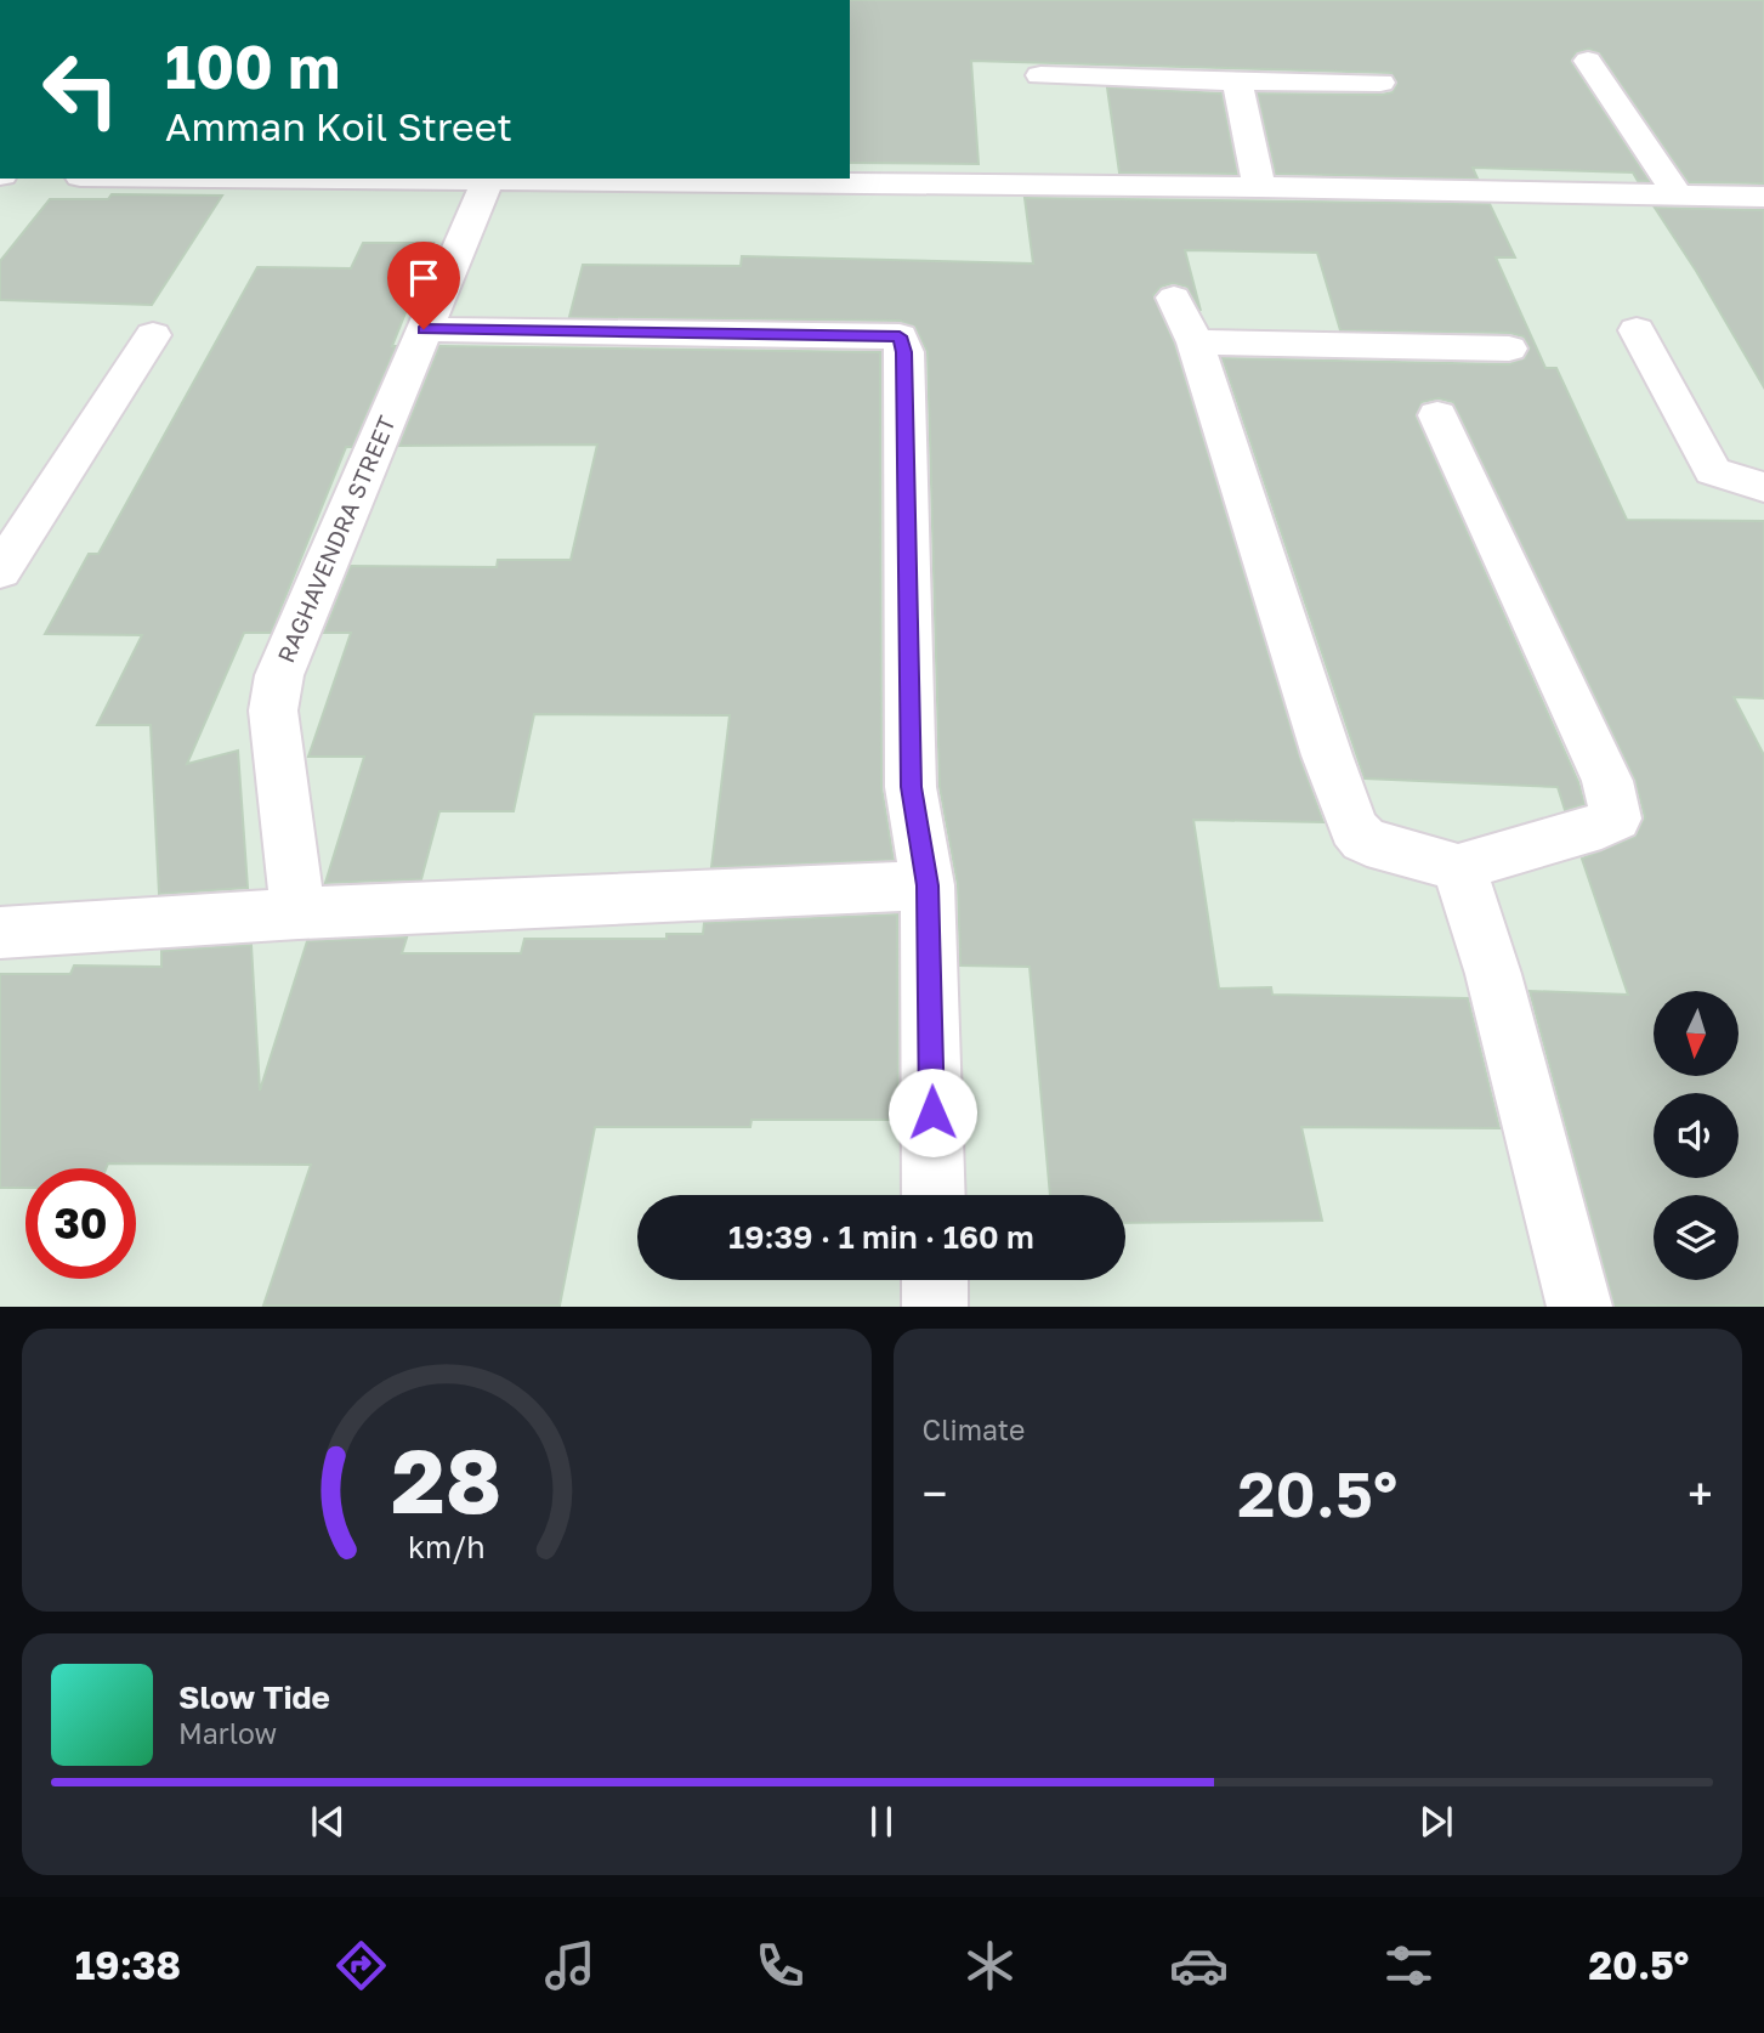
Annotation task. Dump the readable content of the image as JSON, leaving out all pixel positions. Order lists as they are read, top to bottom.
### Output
{
  "streets": {
    "street": ["RAGHAVENDRA STREET"]
  },
  "north": "bottom",
  "page": {
    "turn": ["100 m", "Amman Koil Street"],
    "limit": "30",
    "trip": "19:39 · 1 min · 160 m",
    "tile": "Climate",
    "heat": ["−", "20.5°", "+"],
    "song": ["Slow Tide", "Marlow"],
    "tabs": ["19:38", "20.5°"],
    "gauge": ["28", "km/h"]
  }
}
